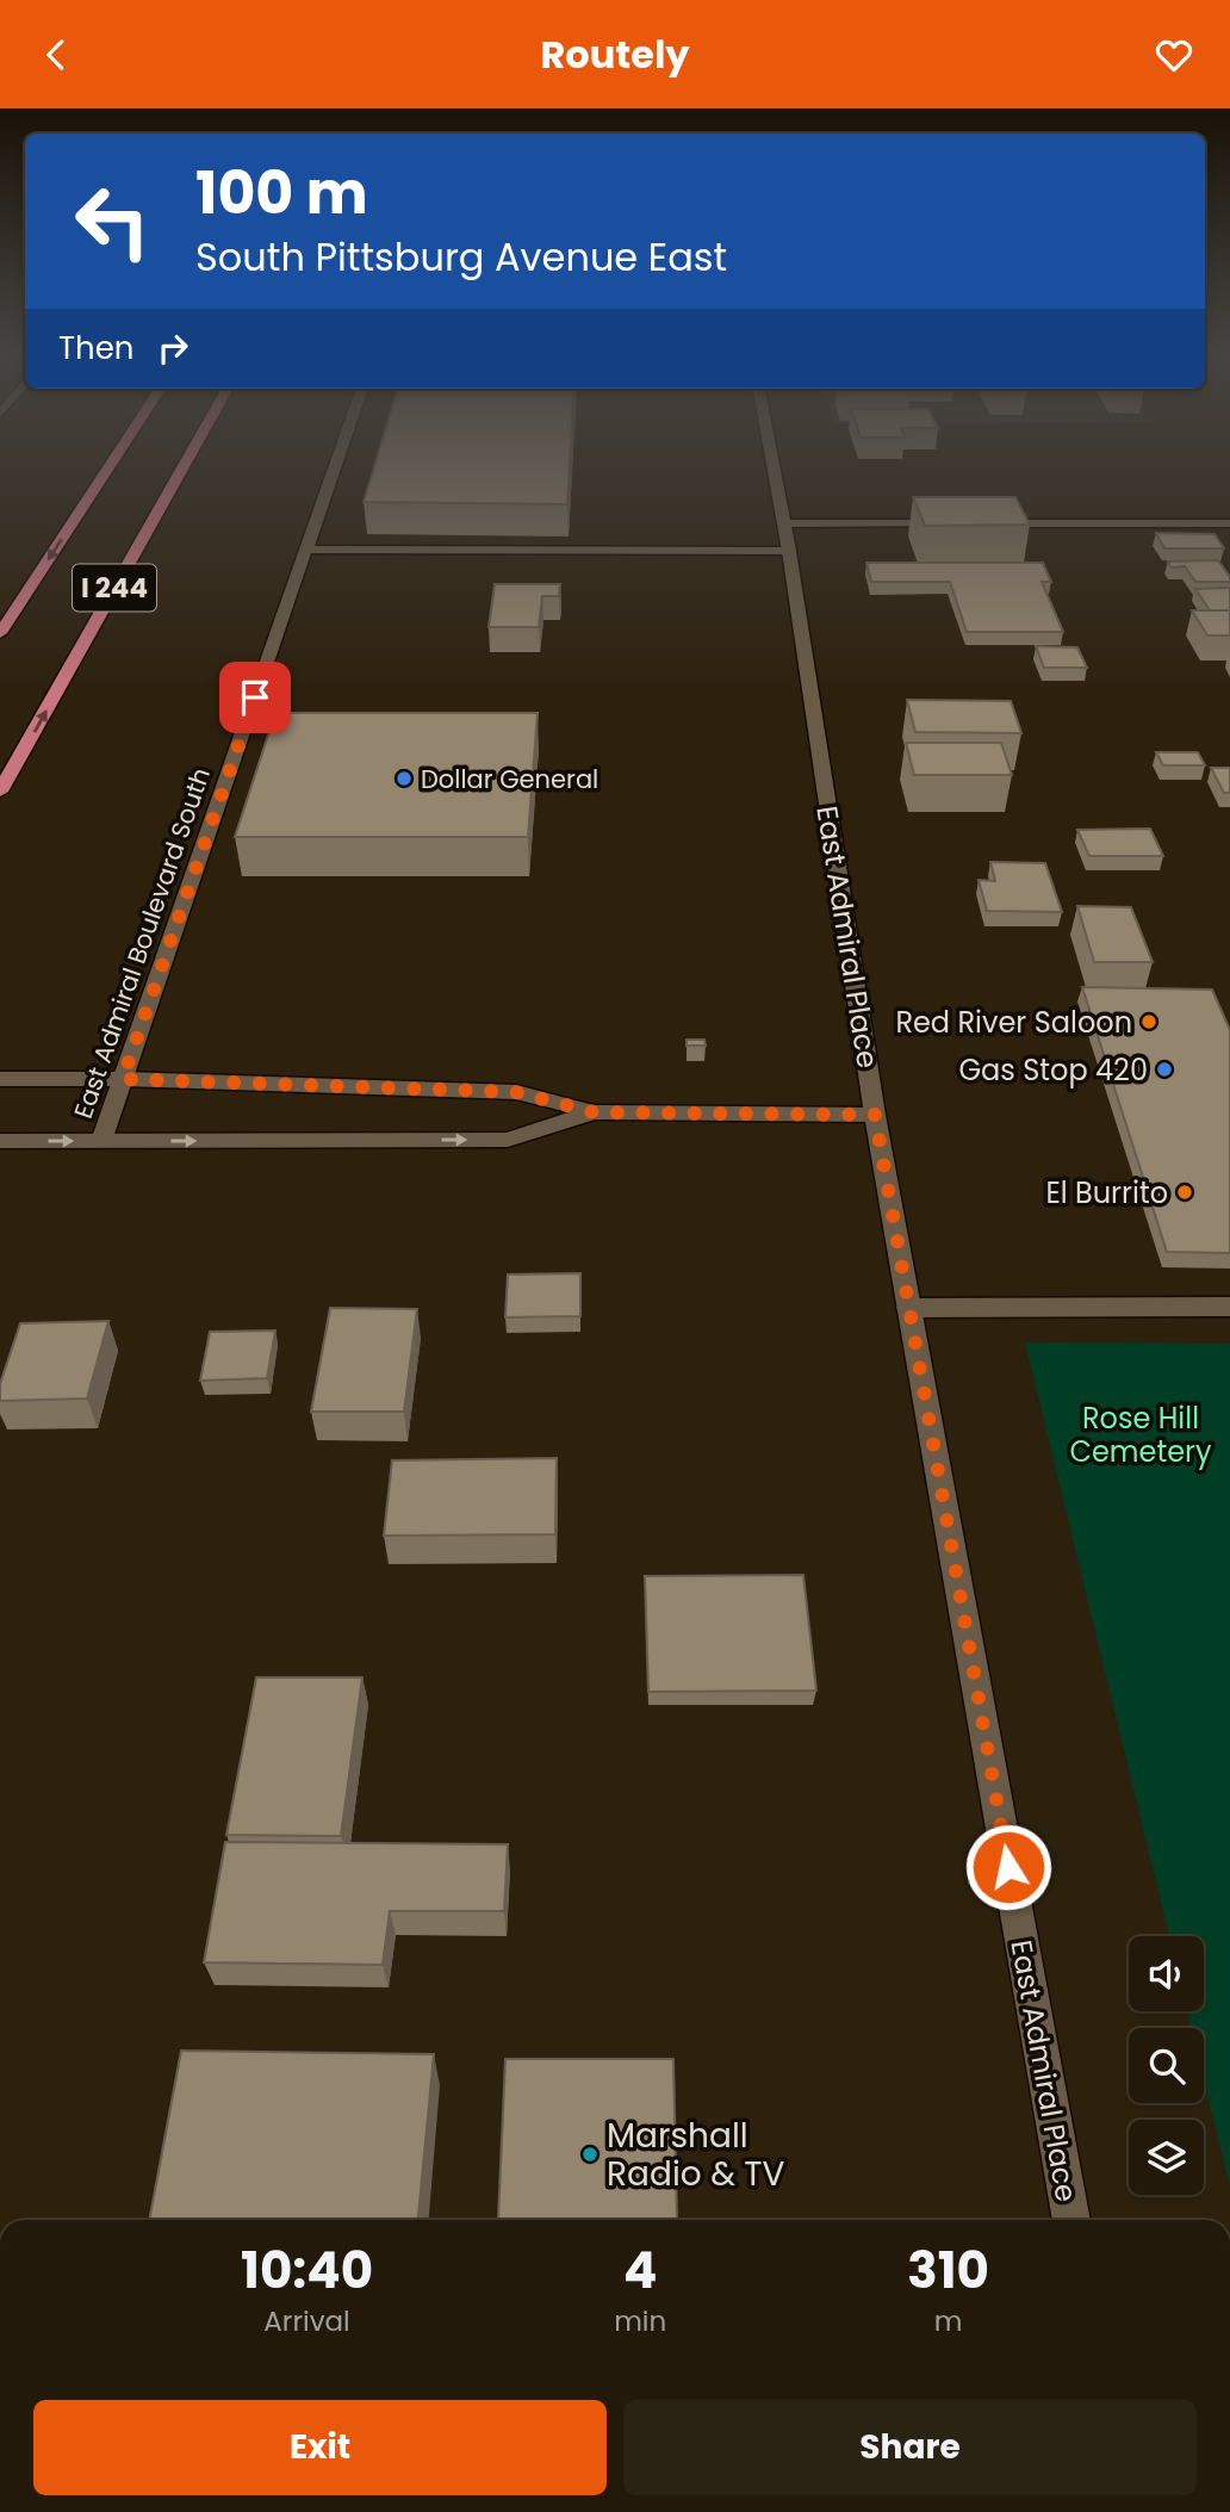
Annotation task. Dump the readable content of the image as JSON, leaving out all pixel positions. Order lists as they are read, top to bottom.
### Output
{
  "streets": {
    "highway": ["I 244"],
    "street": ["East Admiral Place", "East Admiral Boulevard South"]
  },
  "parks": ["Rose Hill Cemetery"],
  "places": [
    "Dollar General",
    "Red River Saloon",
    "Gas Stop 420",
    "El Burrito",
    "Marshall Radio & TV"
  ],
  "page": {
    "header": "Routely",
    "turn": ["100 m", "South Pittsburg Avenue East"],
    "then": "Then",
    "eta": [
      "10:40",
      "Arrival",
      "4",
      "min",
      "310",
      "m"
    ],
    "buttons": ["Exit", "Share"]
  }
}
